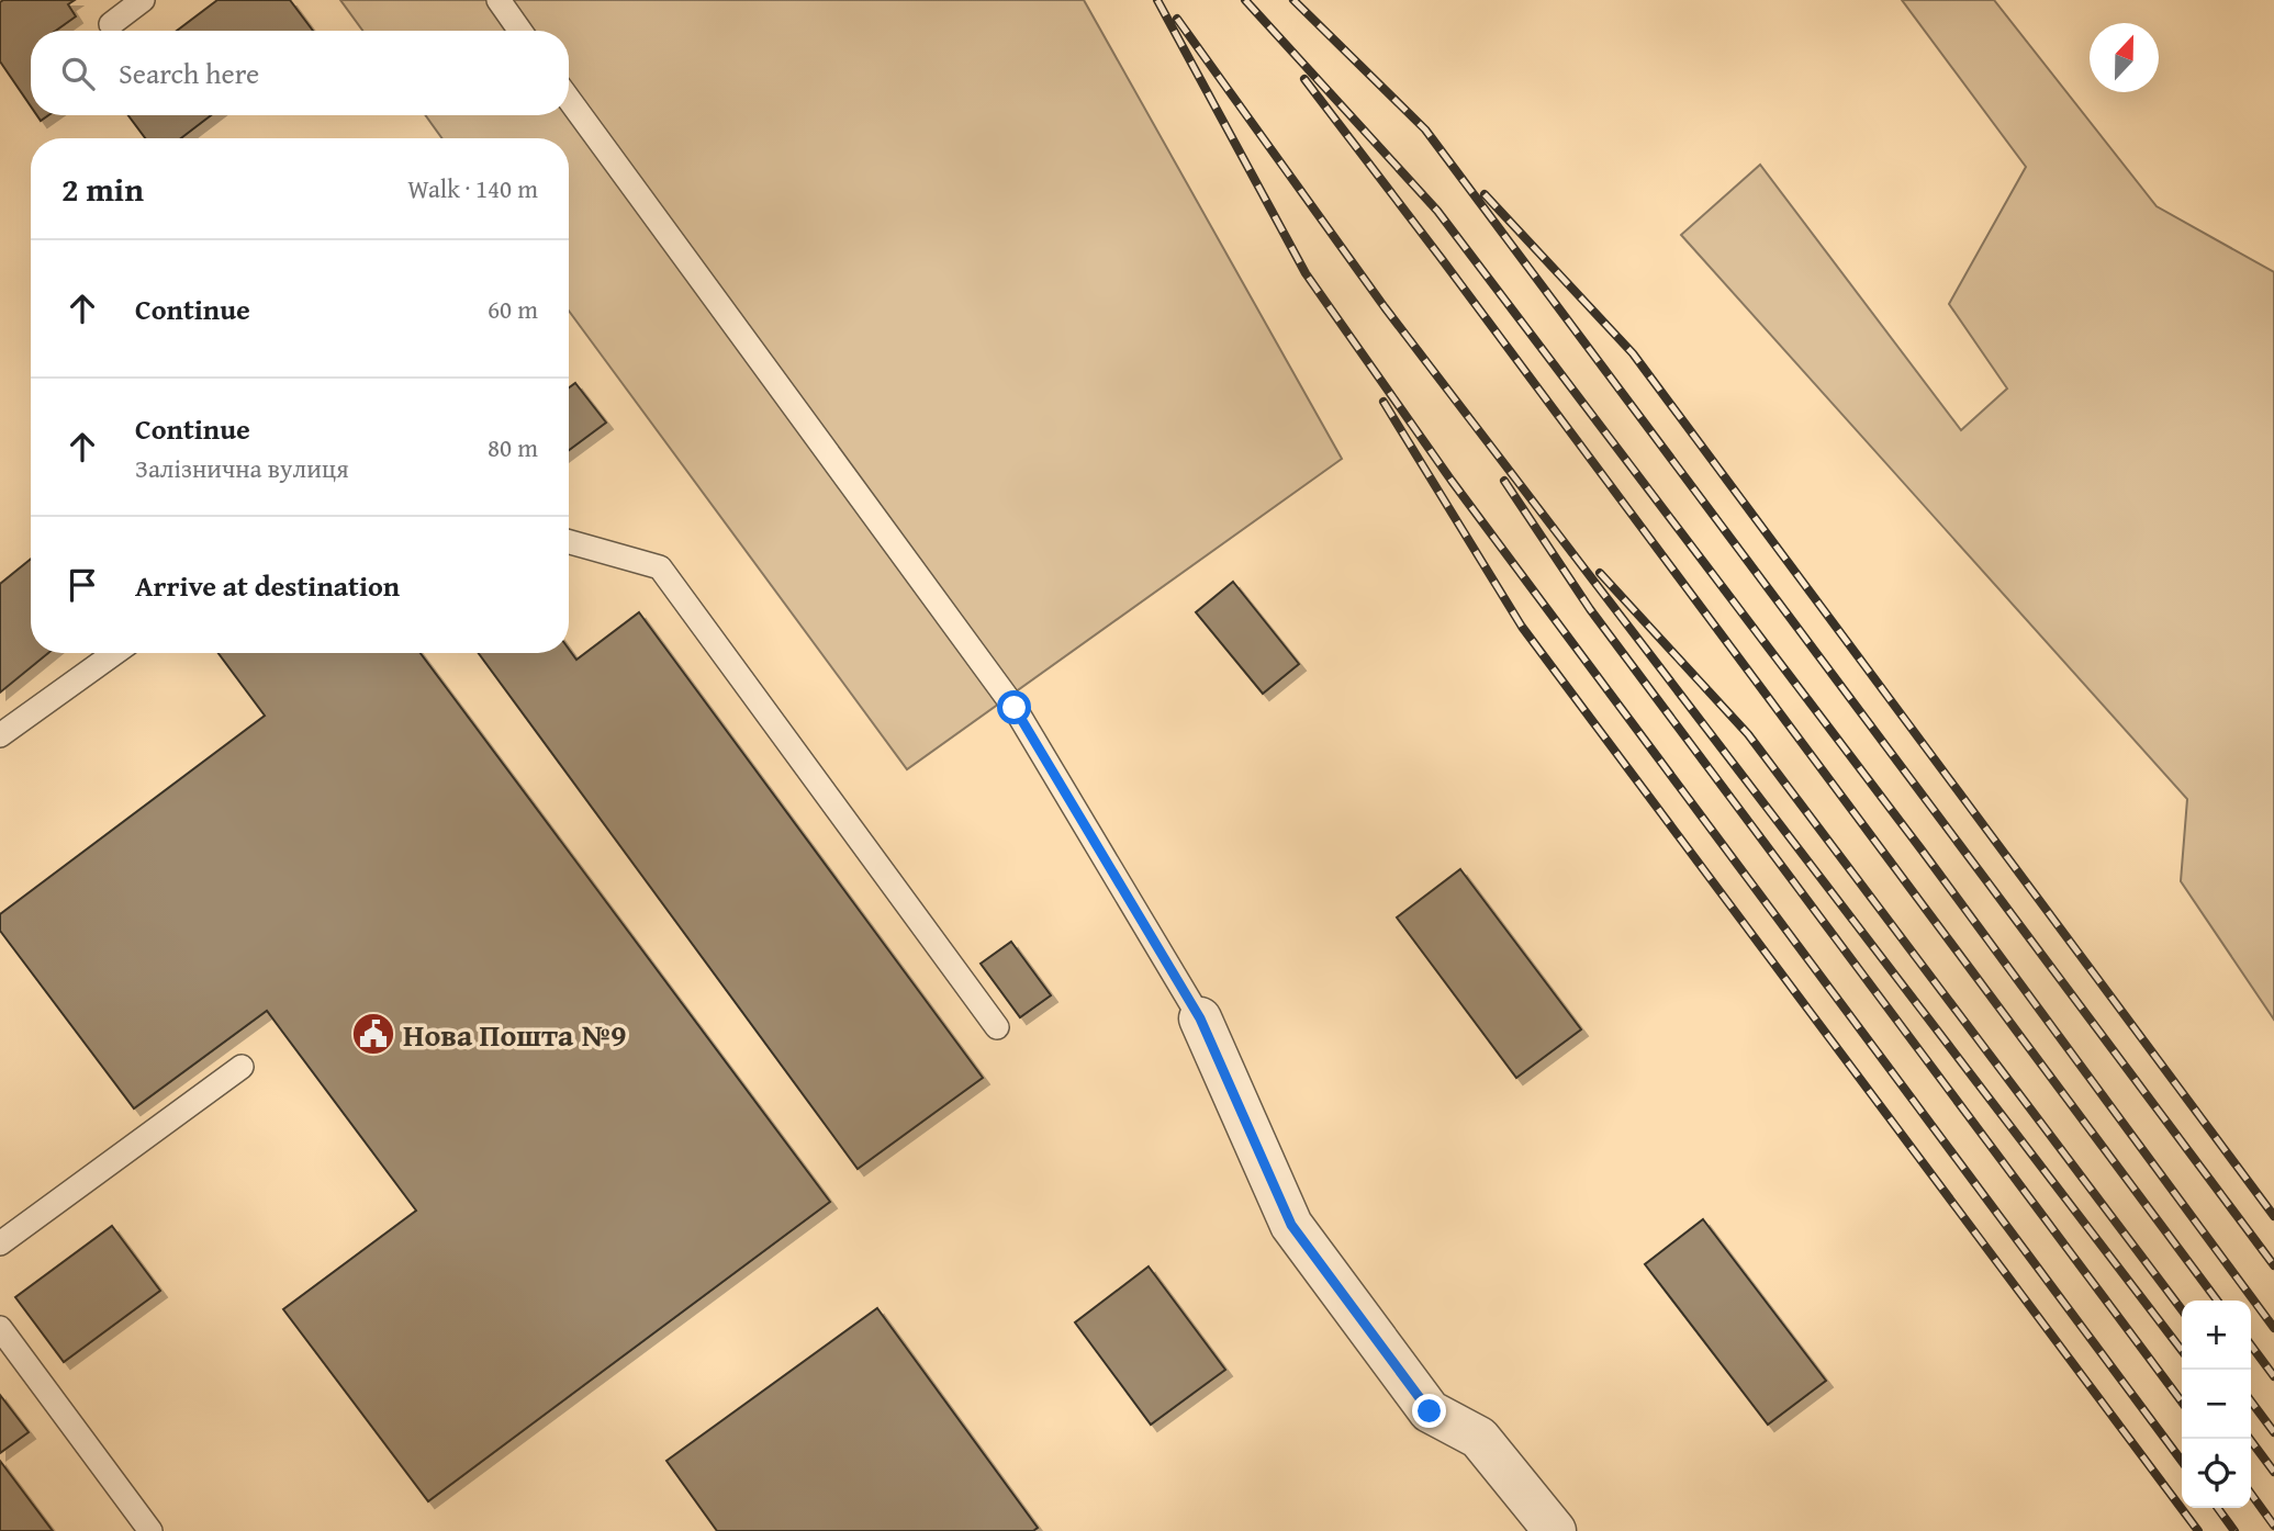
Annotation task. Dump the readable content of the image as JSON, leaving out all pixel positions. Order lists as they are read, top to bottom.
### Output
{
  "places": {
    "public building": ["Нова Пошта №9"]
  },
  "north": "top",
  "page": {
    "search": "Search here",
    "heading": ["2 min", "Walk · 140 m"],
    "list": [
      ["Continue", "60 m"],
      ["Continue", "Залізнична вулиця", "80 m"],
      "Arrive at destination"
    ],
    "map_buttons": ["+", "−"]
  }
}
